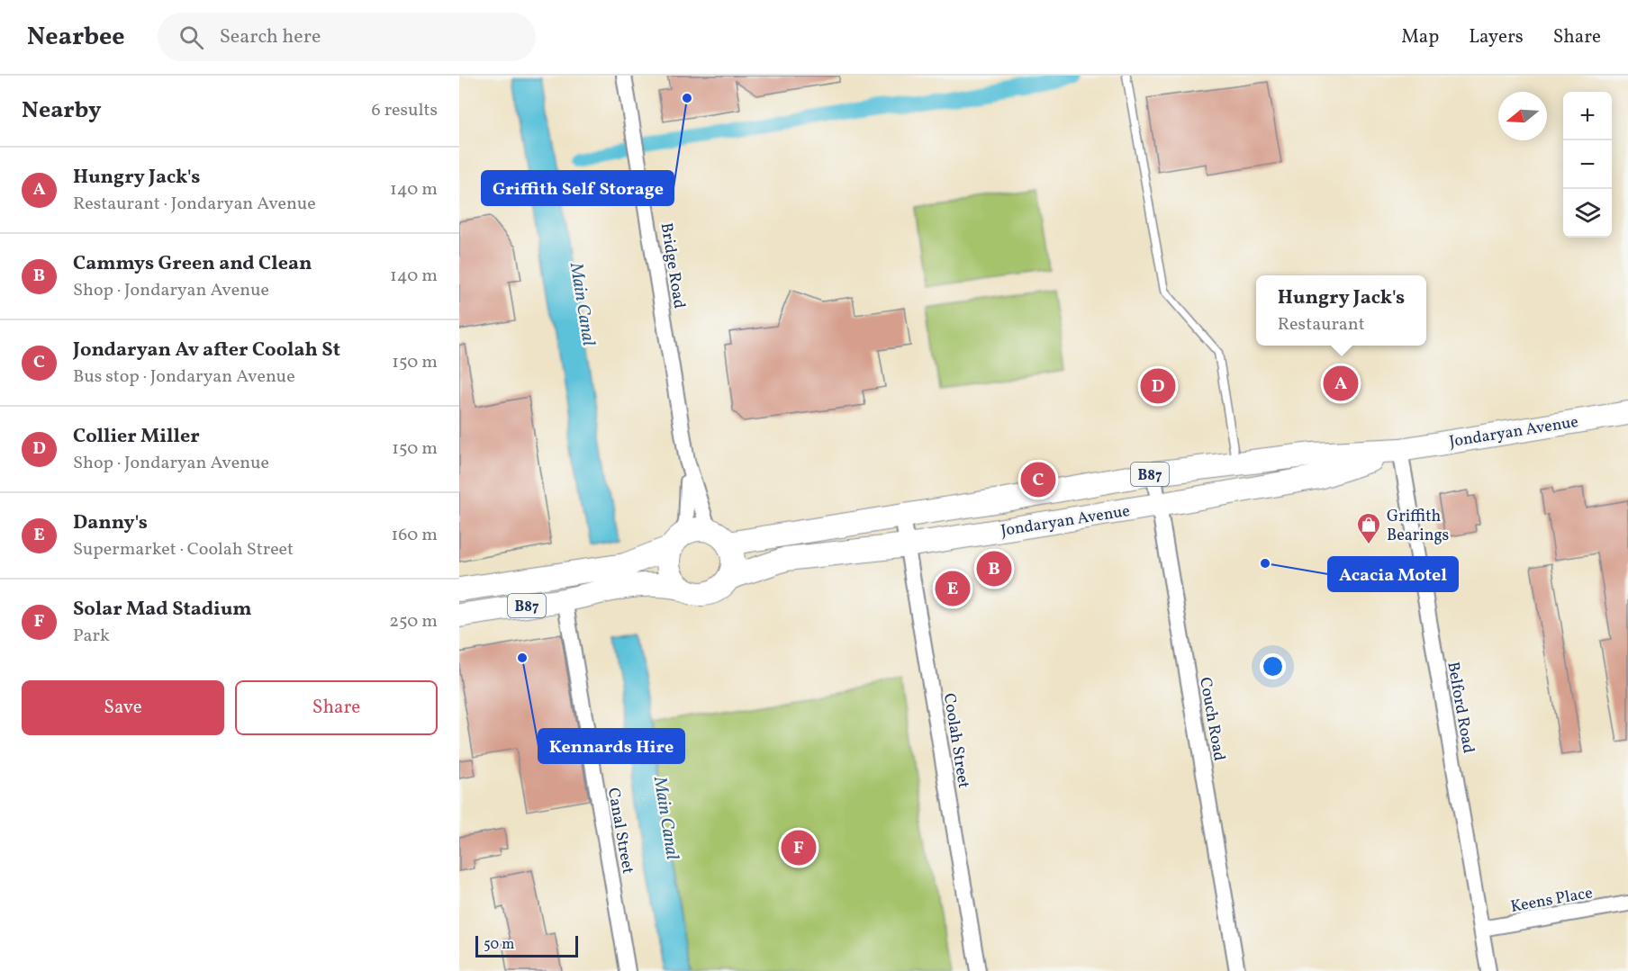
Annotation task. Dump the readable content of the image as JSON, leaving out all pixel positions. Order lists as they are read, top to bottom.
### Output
{
  "streets": {
    "main road": ["Jondaryan Avenue", "B87"],
    "street": [
      "Bridge Road",
      "Belford Road",
      "Couch Road",
      "Coolah Street",
      "Canal Street",
      "Keens Place"
    ]
  },
  "crossings": [
    ["Bridge Road", "Jondaryan Avenue"],
    ["Bridge Road", "B87"],
    ["Jondaryan Avenue", "B87"],
    ["Jondaryan Avenue", "Belford Road"],
    ["Jondaryan Avenue", "Couch Road"],
    ["Jondaryan Avenue", "Coolah Street"],
    ["B87", "Canal Street"],
    ["Belford Road", "Keens Place"]
  ],
  "water": ["Main Canal"],
  "places": {
    "other": ["Griffith Self Storage", "Acacia Motel", "Kennards Hire"],
    "shop": ["Griffith Bearings"]
  },
  "scale_bar": "50 m",
  "north": "left",
  "page": {
    "header": "Nearbee",
    "search": "Search here",
    "nav": ["Map", "Layers", "Share"],
    "heading": ["Nearby", "6 results"],
    "map_buttons": ["+", "−"],
    "list": [
      {
        "mark": "A",
        "name": "Hungry Jack's",
        "note": "Restaurant · Jondaryan Avenue",
        "value": "140 m"
      },
      {
        "mark": "B",
        "name": "Cammys Green and Clean",
        "note": "Shop · Jondaryan Avenue",
        "value": "140 m"
      },
      {
        "mark": "C",
        "name": "Jondaryan Av after Coolah St",
        "note": "Bus stop · Jondaryan Avenue",
        "value": "150 m"
      },
      {
        "mark": "D",
        "name": "Collier Miller",
        "note": "Shop · Jondaryan Avenue",
        "value": "150 m"
      },
      {
        "mark": "E",
        "name": "Danny's",
        "note": "Supermarket · Coolah Street",
        "value": "160 m"
      },
      {
        "mark": "F",
        "name": "Solar Mad Stadium",
        "note": "Park",
        "value": "250 m"
      }
    ],
    "popup": ["Hungry Jack's", "Restaurant"],
    "pins": [
      "A",
      "D",
      "C",
      "B",
      "E",
      "F"
    ],
    "buttons": ["Save", "Share"],
    "scale": "50 m"
  }
}
